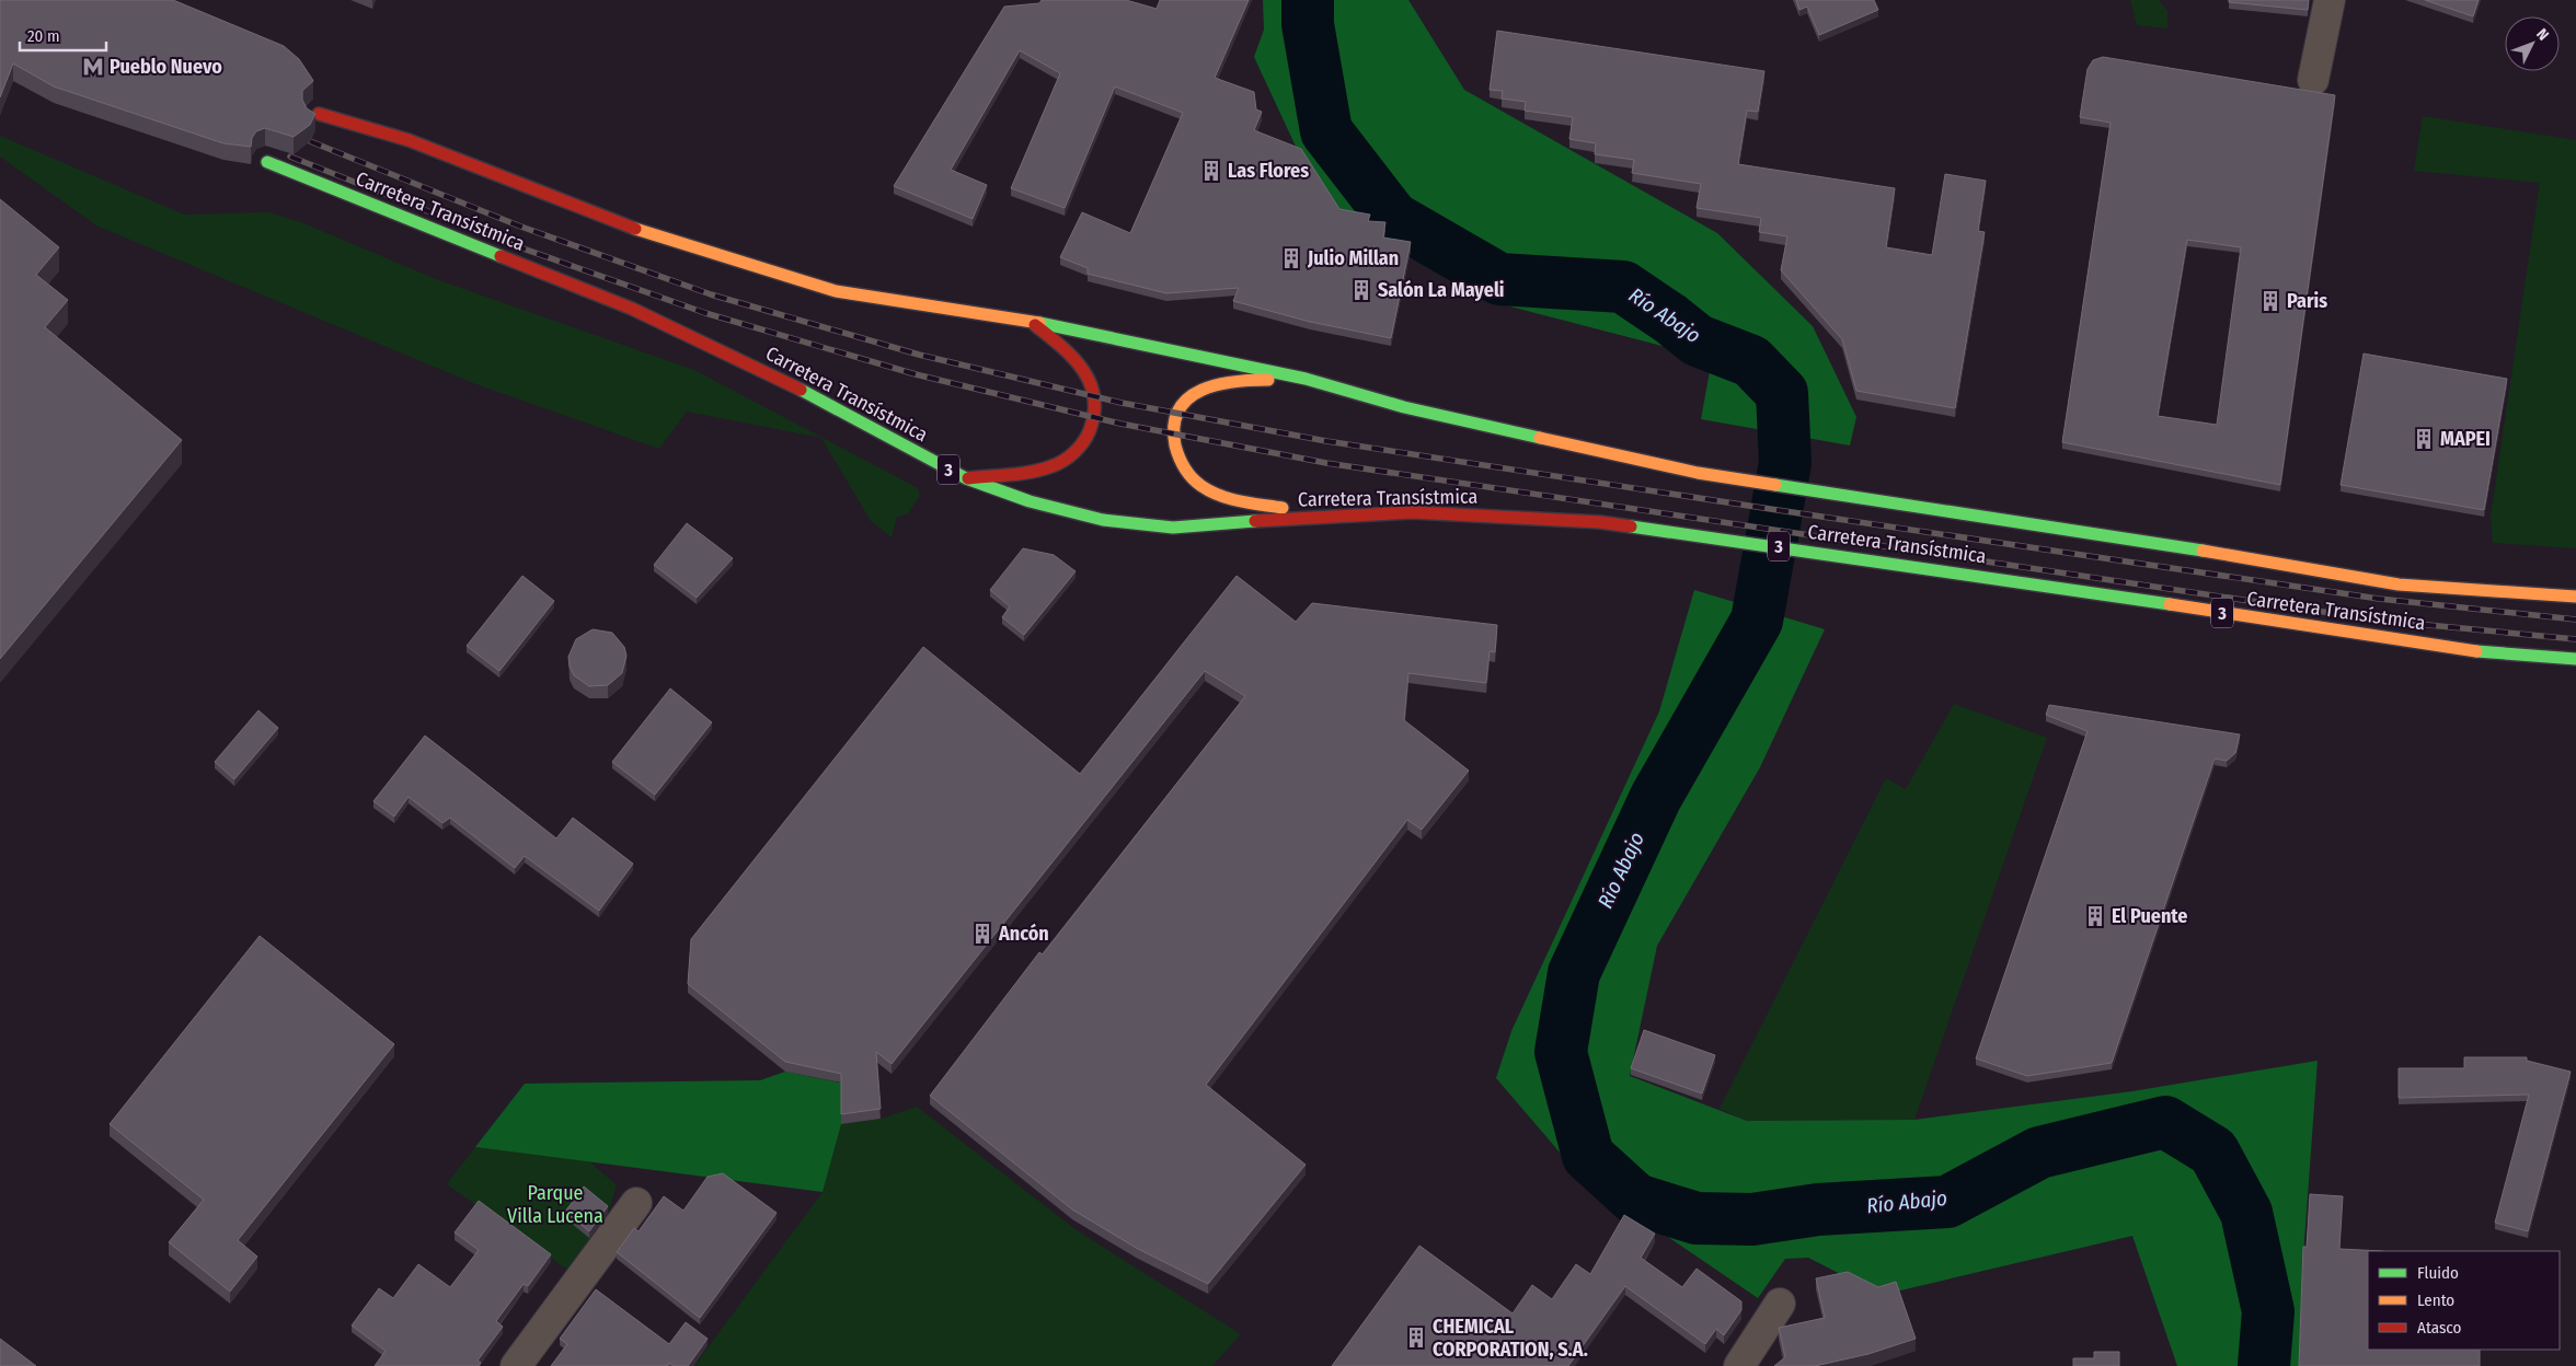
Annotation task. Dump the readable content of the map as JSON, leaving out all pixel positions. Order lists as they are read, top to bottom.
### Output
{
  "streets": {
    "main road": ["Carretera Transístmica", "3"]
  },
  "water": ["Río Abajo"],
  "parks": ["Parque Villa Lucena"],
  "places": {
    "metro station": ["Pueblo Nuevo"],
    "building": [
      "Las Flores",
      "Julio Millan",
      "Salón La Mayeli",
      "Paris",
      "MAPEI",
      "El Puente",
      "Ancón",
      "CHEMICAL CORPORATION, S.A."
    ]
  },
  "legend": ["Fluido", "Lento", "Atasco"],
  "scale_bar": "20 m",
  "north": "top right"
}
